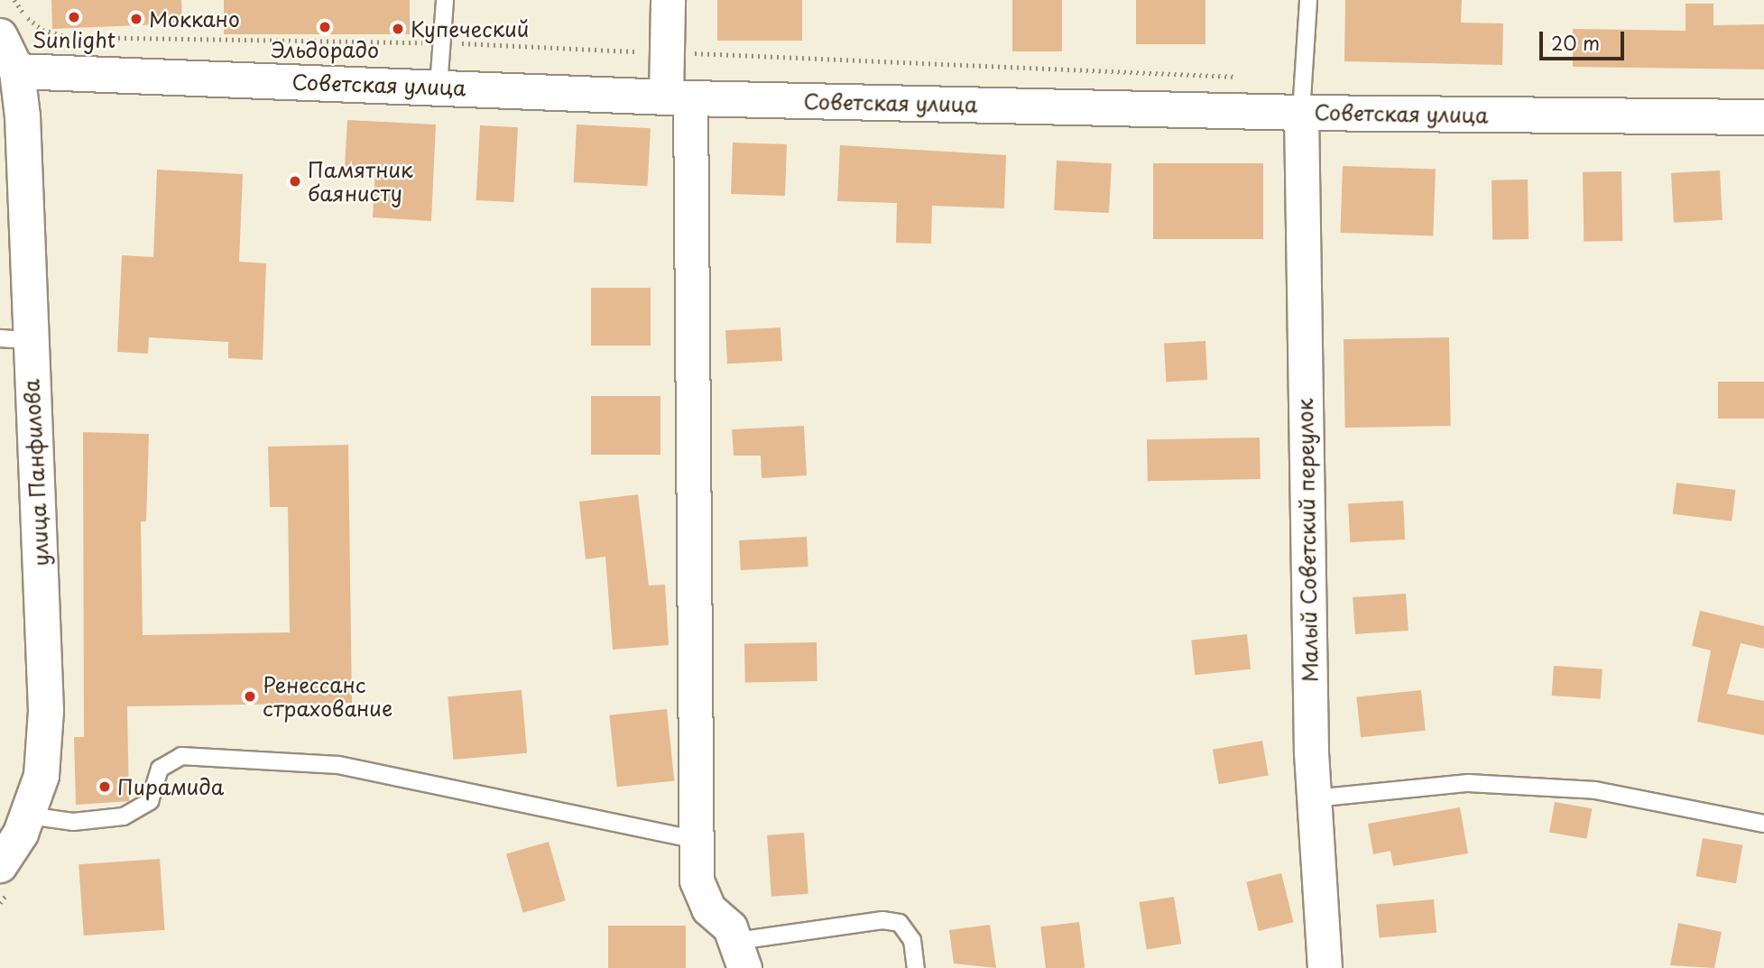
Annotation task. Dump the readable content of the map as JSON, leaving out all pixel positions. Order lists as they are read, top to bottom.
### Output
{
  "streets": {
    "main road": ["Советская улица", "улица Панфилова"],
    "street": ["Малый Советский переулок"]
  },
  "crossings": [
    ["Советская улица", "улица Панфилова"],
    ["Советская улица", "Малый Советский переулок"]
  ],
  "places": [
    "Sunlight",
    "Моккано",
    "Эльдорадо",
    "Купеческий",
    "Памятник баянисту",
    "Ренессанс страхование",
    "Пирамида"
  ],
  "scale_bar": "20 m"
}
